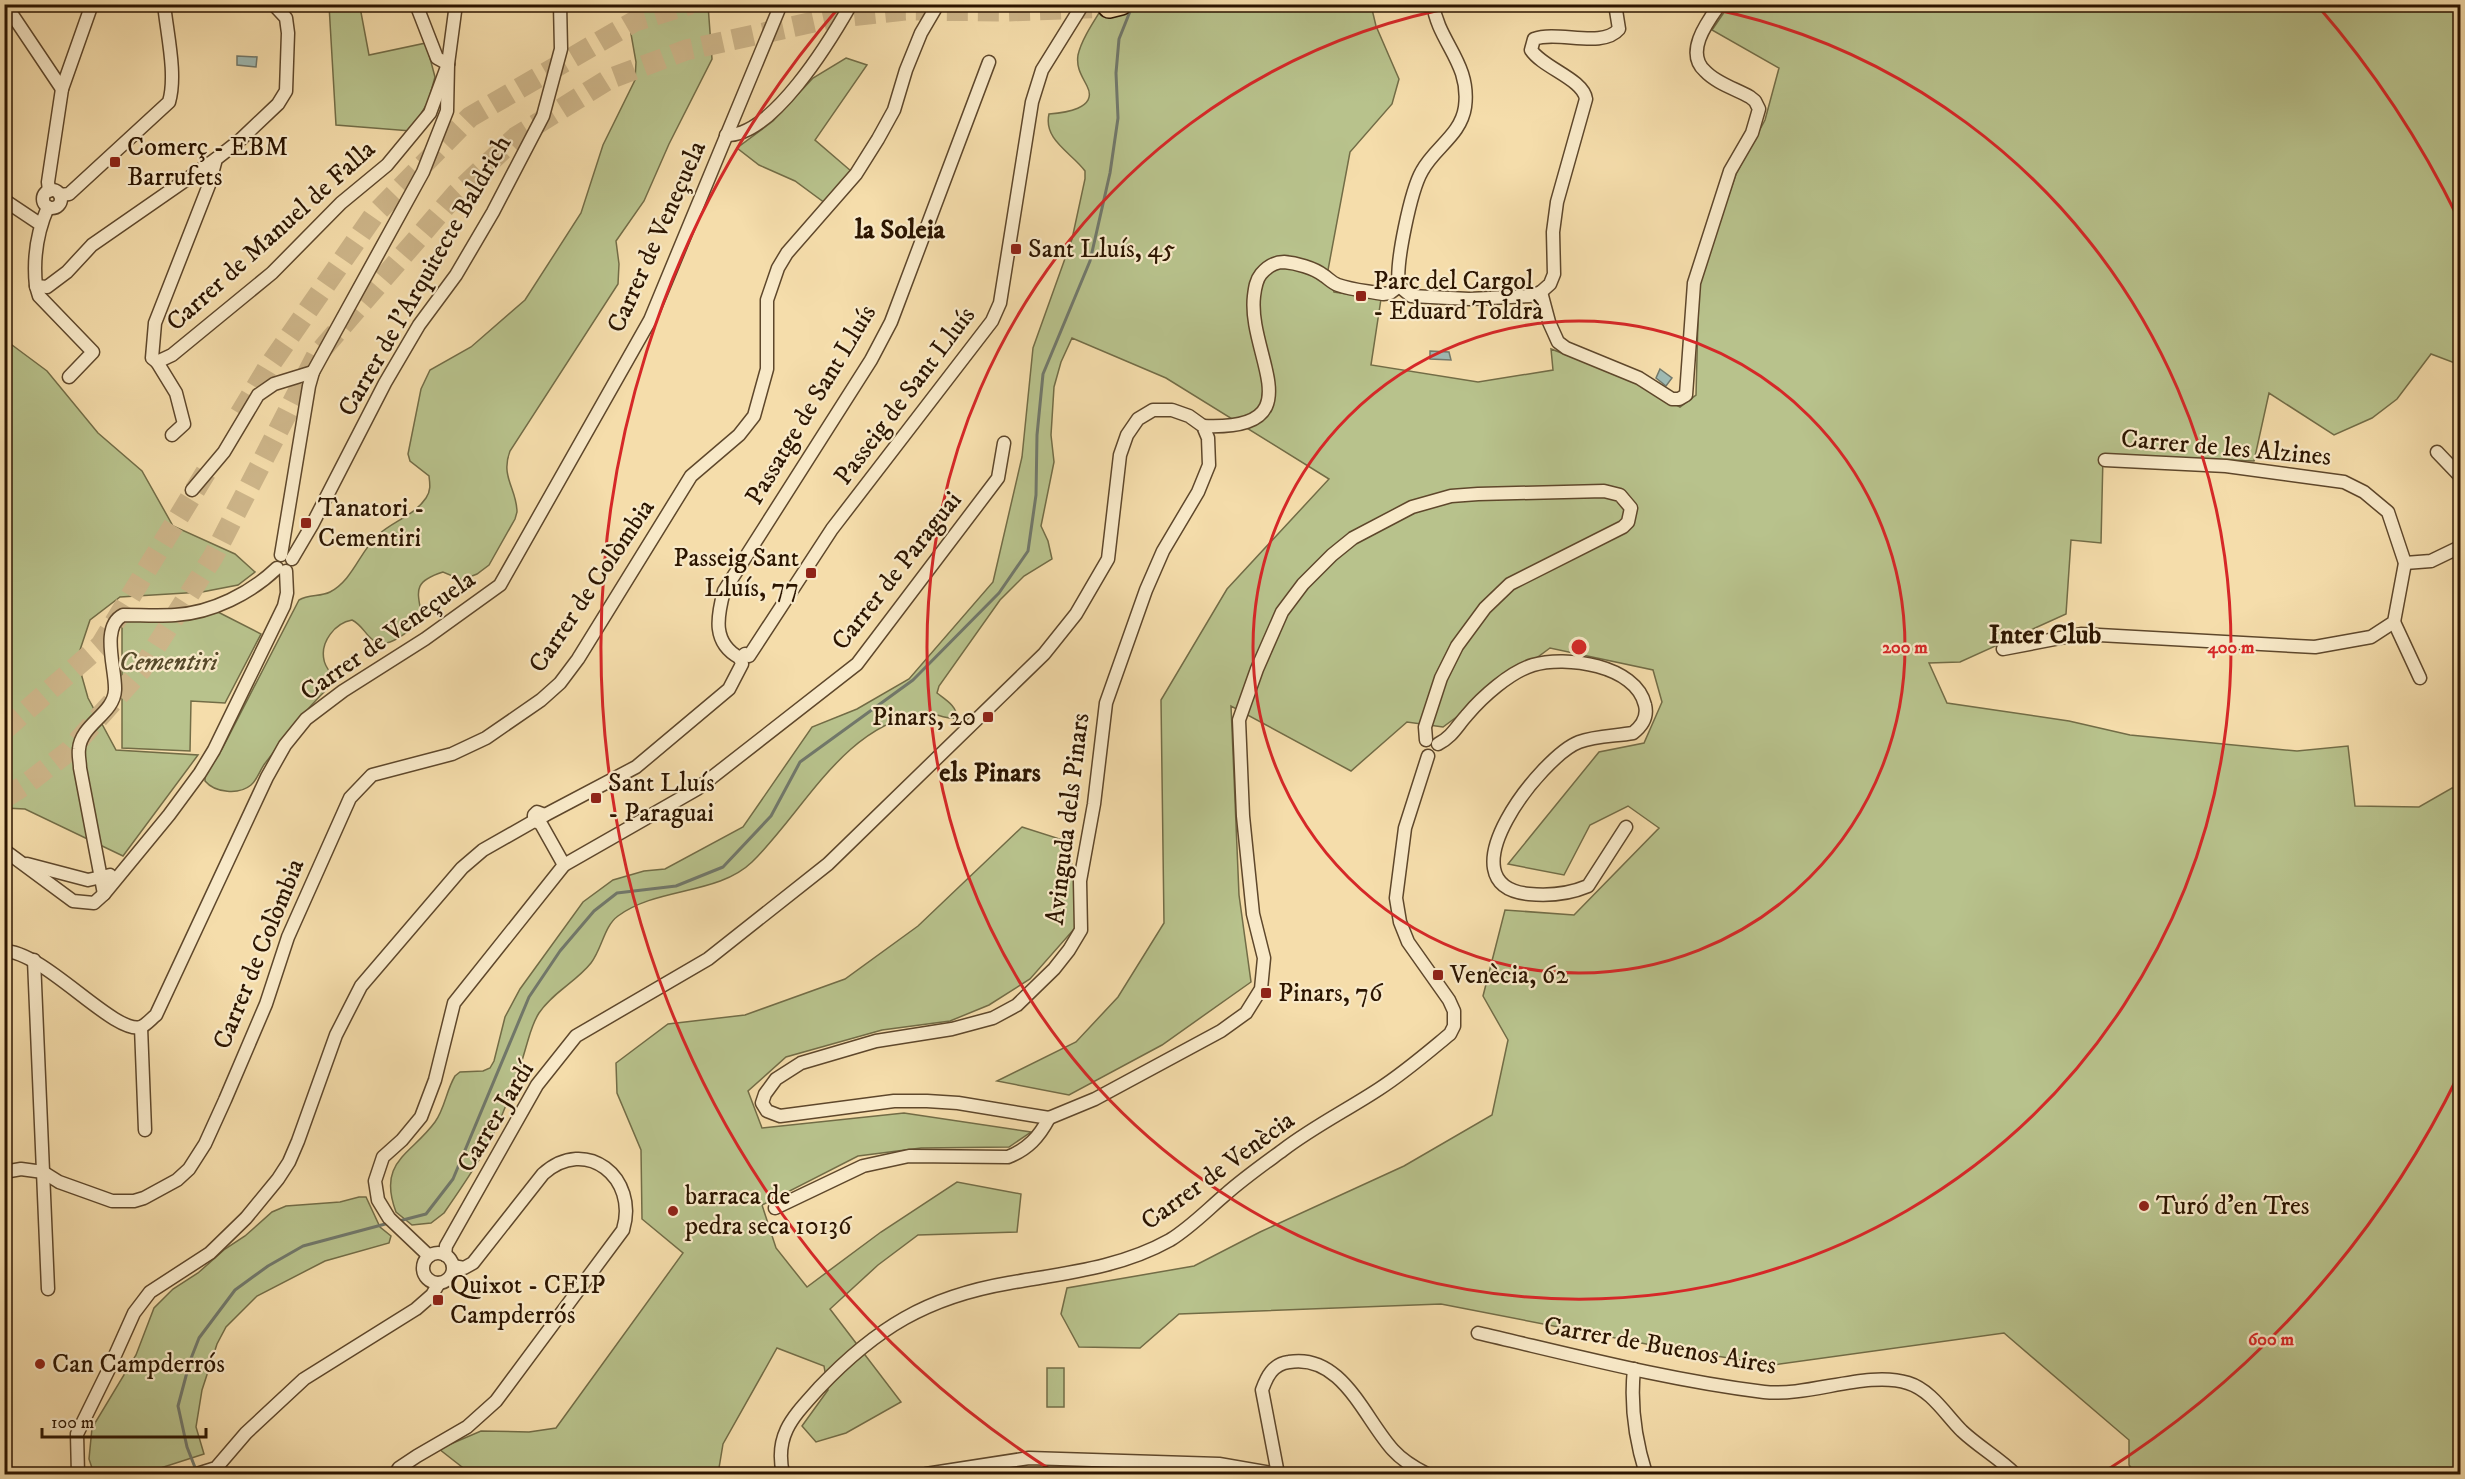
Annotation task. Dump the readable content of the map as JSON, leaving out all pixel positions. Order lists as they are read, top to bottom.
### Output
{
  "streets": {
    "street": [
      "Carrer de Manuel de Falla",
      "Carrer de Veneçuela",
      "Carrer de l'Arquitecte Baldrich",
      "Passeig de Sant Lluís",
      "Passatge de Sant Lluís",
      "Carrer de les Alzines",
      "Carrer de Paraguai",
      "Carrer de Colòmbia",
      "Avinguda dels Pinars",
      "Carrer Jardí",
      "Carrer de Venècia",
      "Carrer de Buenos Aires"
    ]
  },
  "crossings": [
    ["Carrer de Manuel de Falla", "Carrer de l'Arquitecte Baldrich"],
    ["Passeig de Sant Lluís", "Passatge de Sant Lluís"],
    ["Carrer de Paraguai", "Carrer Jardí"],
    ["Avinguda dels Pinars", "Carrer Jardí"]
  ],
  "districts": ["la Soleia", "Inter Club", "els Pinars"],
  "parks": ["Cementiri"],
  "places": {
    "transit": [
      "Comerç - EBM Barrufets",
      "Sant Lluís, 45",
      "Parc del Cargol - Eduard Toldrà",
      "Tanatori - Cementiri",
      "Passeig Sant Lluís, 77",
      "Pinars, 20",
      "Sant Lluís - Paraguai",
      "Venècia, 62",
      "Pinars, 76",
      "Quixot - CEIP Campderrós"
    ],
    "other": ["Turó d'en Tres", "barraca de pedra seca 10136", "Can Campderrós"]
  },
  "scale_bar": "100 m",
  "rings": ["200 m", "400 m", "600 m"]
}
